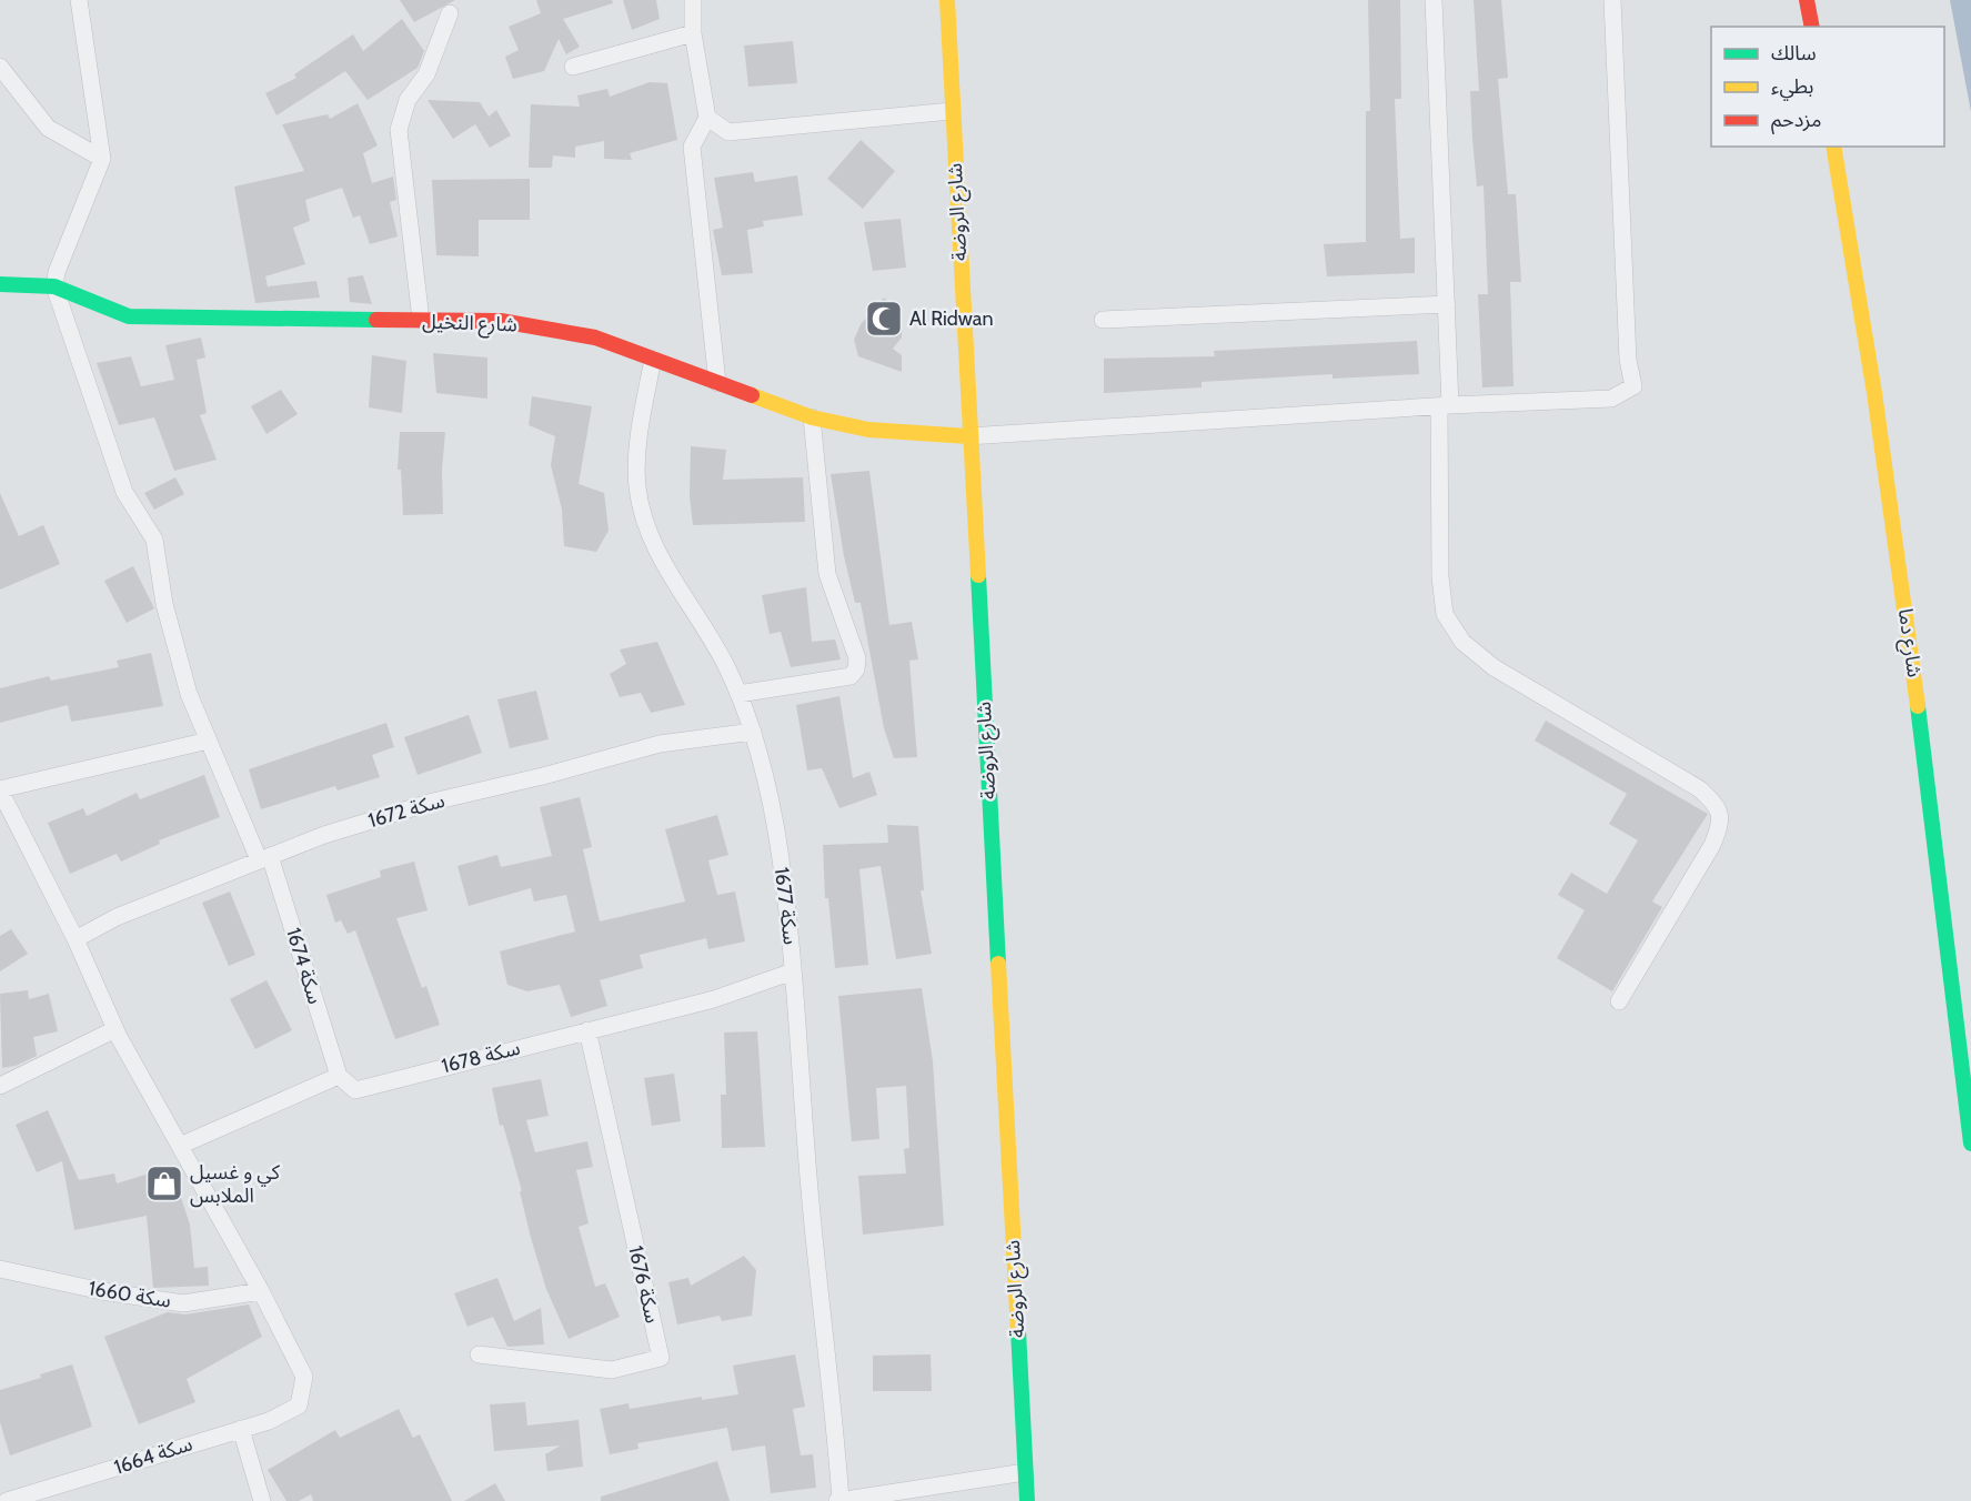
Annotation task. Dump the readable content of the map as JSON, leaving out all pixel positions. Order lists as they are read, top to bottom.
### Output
{
  "streets": {
    "main road": ["شارع الروضة", "شارع النخيل", "شارع دما"],
    "street": [
      "سكة 1672",
      "سكة 1677",
      "سكة 1674",
      "سكة 1678",
      "سكة 1676",
      "سكة 1660",
      "سكة 1664"
    ]
  },
  "crossings": [
    ["شارع الروضة", "شارع النخيل"],
    ["شارع النخيل", "سكة 1677"],
    ["شارع النخيل", "سكة 1674"],
    ["سكة 1672", "سكة 1677"],
    ["سكة 1672", "سكة 1674"],
    ["سكة 1677", "سكة 1678"],
    ["سكة 1674", "سكة 1678"],
    ["سكة 1678", "سكة 1676"],
    ["سكة 1660", "سكة 1664"]
  ],
  "places": {
    "mosque": ["Al Ridwan"],
    "shop": ["كي و غسيل الملابس"]
  },
  "legend": ["سالك", "بطيء", "مزدحم"]
}
